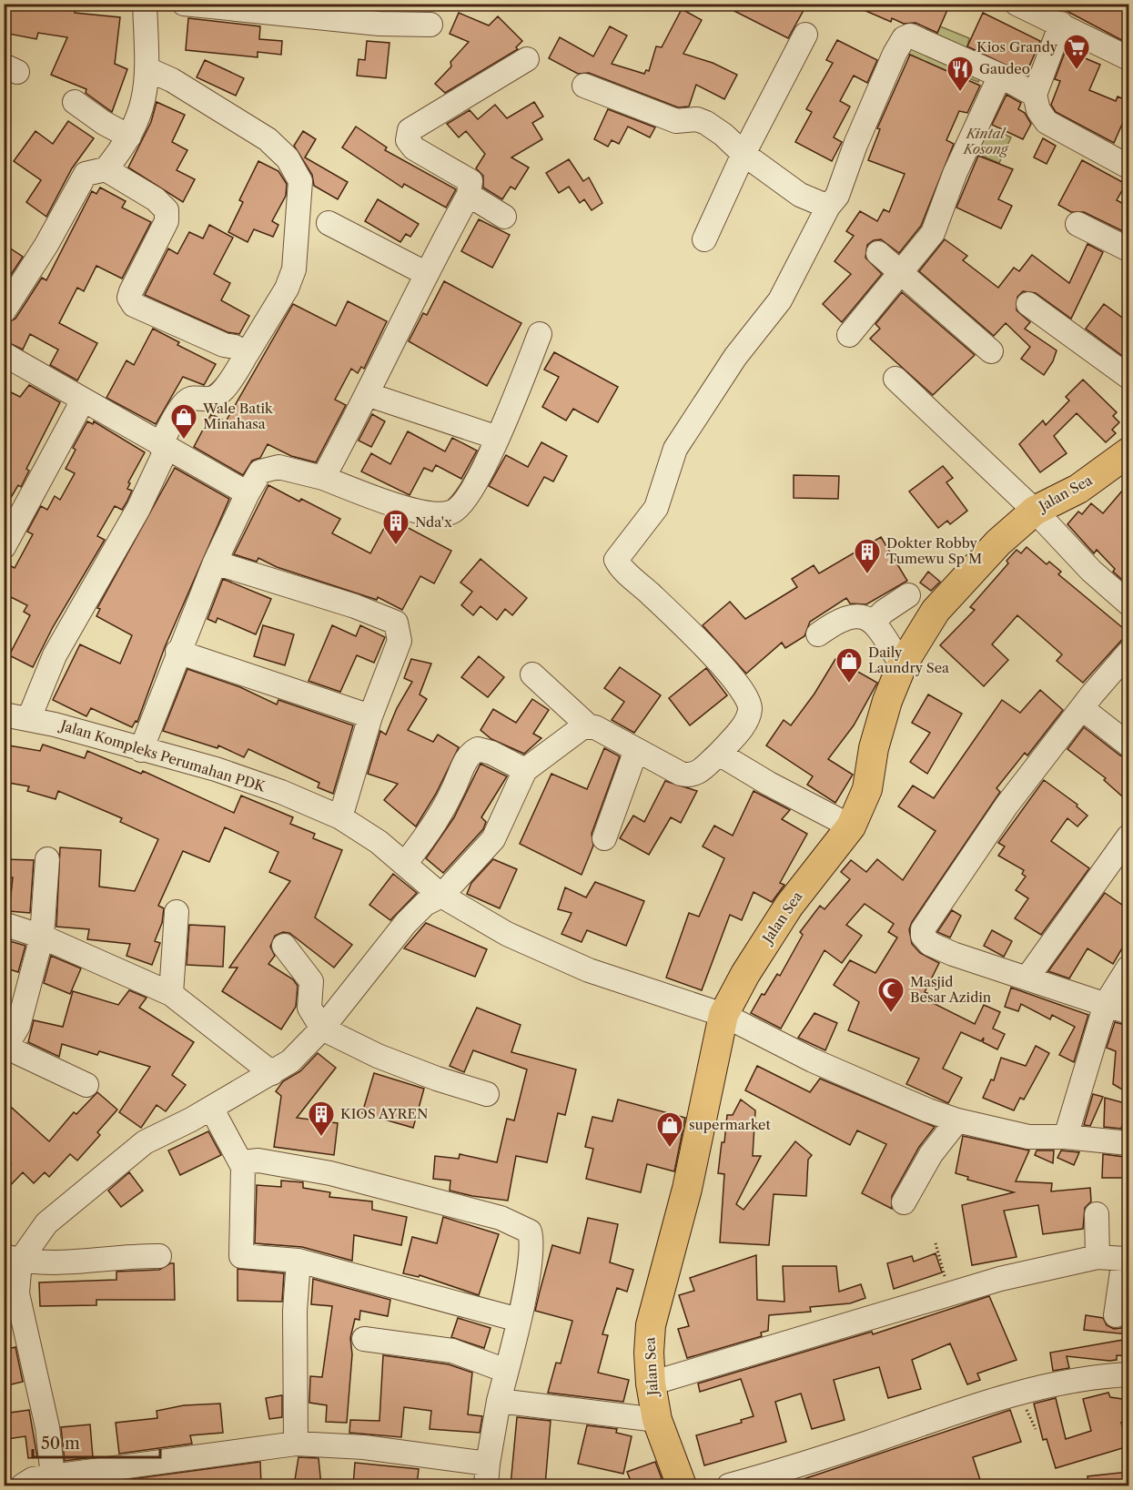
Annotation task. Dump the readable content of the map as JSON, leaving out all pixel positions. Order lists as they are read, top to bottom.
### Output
{
  "streets": {
    "main road": ["Jalan Sea"],
    "street": ["Jalan Kompleks Perumahan PDK"]
  },
  "crossings": [
    ["Jalan Sea", "Jalan Kompleks Perumahan PDK"]
  ],
  "parks": ["Kintal Kosong"],
  "places": {
    "supermarket": ["Kios Grandy"],
    "restaurant": ["Gaudeo"],
    "shop": ["Wale Batik Minahasa", "Daily Laundry Sea", "supermarket"],
    "building": ["Nda'x", "Dokter Robby Tumewu Sp M", "KIOS AYREN"],
    "mosque": ["Masjid Besar Azidin"]
  },
  "scale_bar": "50 m"
}
